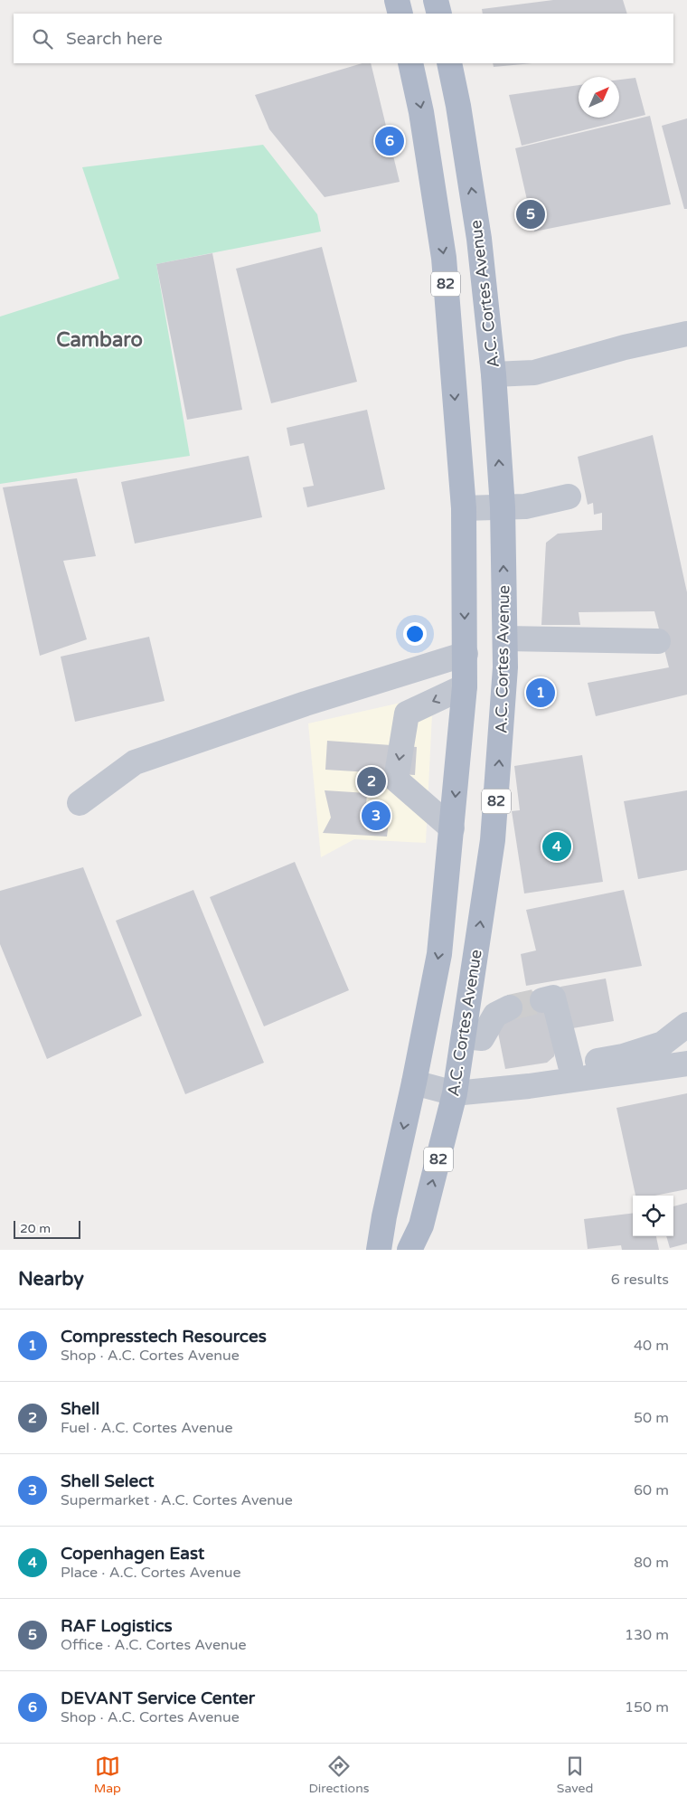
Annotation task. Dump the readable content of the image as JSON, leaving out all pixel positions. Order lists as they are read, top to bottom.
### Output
{
  "streets": {
    "main road": ["82", "A.C. Cortes Avenue"]
  },
  "districts": ["Cambaro"],
  "scale_bar": "20 m",
  "north": "top right",
  "page": {
    "search": "Search here",
    "pins": [
      "6",
      "5",
      "1",
      "2",
      "3",
      "4"
    ],
    "scale": "20 m",
    "heading": ["Nearby", "6 results"],
    "list": [
      {
        "mark": "1",
        "name": "Compresstech Resources",
        "note": "Shop · A.C. Cortes Avenue",
        "value": "40 m"
      },
      {
        "mark": "2",
        "name": "Shell",
        "note": "Fuel · A.C. Cortes Avenue",
        "value": "50 m"
      },
      {
        "mark": "3",
        "name": "Shell Select",
        "note": "Supermarket · A.C. Cortes Avenue",
        "value": "60 m"
      },
      {
        "mark": "4",
        "name": "Copenhagen East",
        "note": "Place · A.C. Cortes Avenue",
        "value": "80 m"
      },
      {
        "mark": "5",
        "name": "RAF Logistics",
        "note": "Office · A.C. Cortes Avenue",
        "value": "130 m"
      },
      {
        "mark": "6",
        "name": "DEVANT Service Center",
        "note": "Shop · A.C. Cortes Avenue",
        "value": "150 m"
      }
    ],
    "nav": ["Map", "Directions", "Saved"]
  }
}
